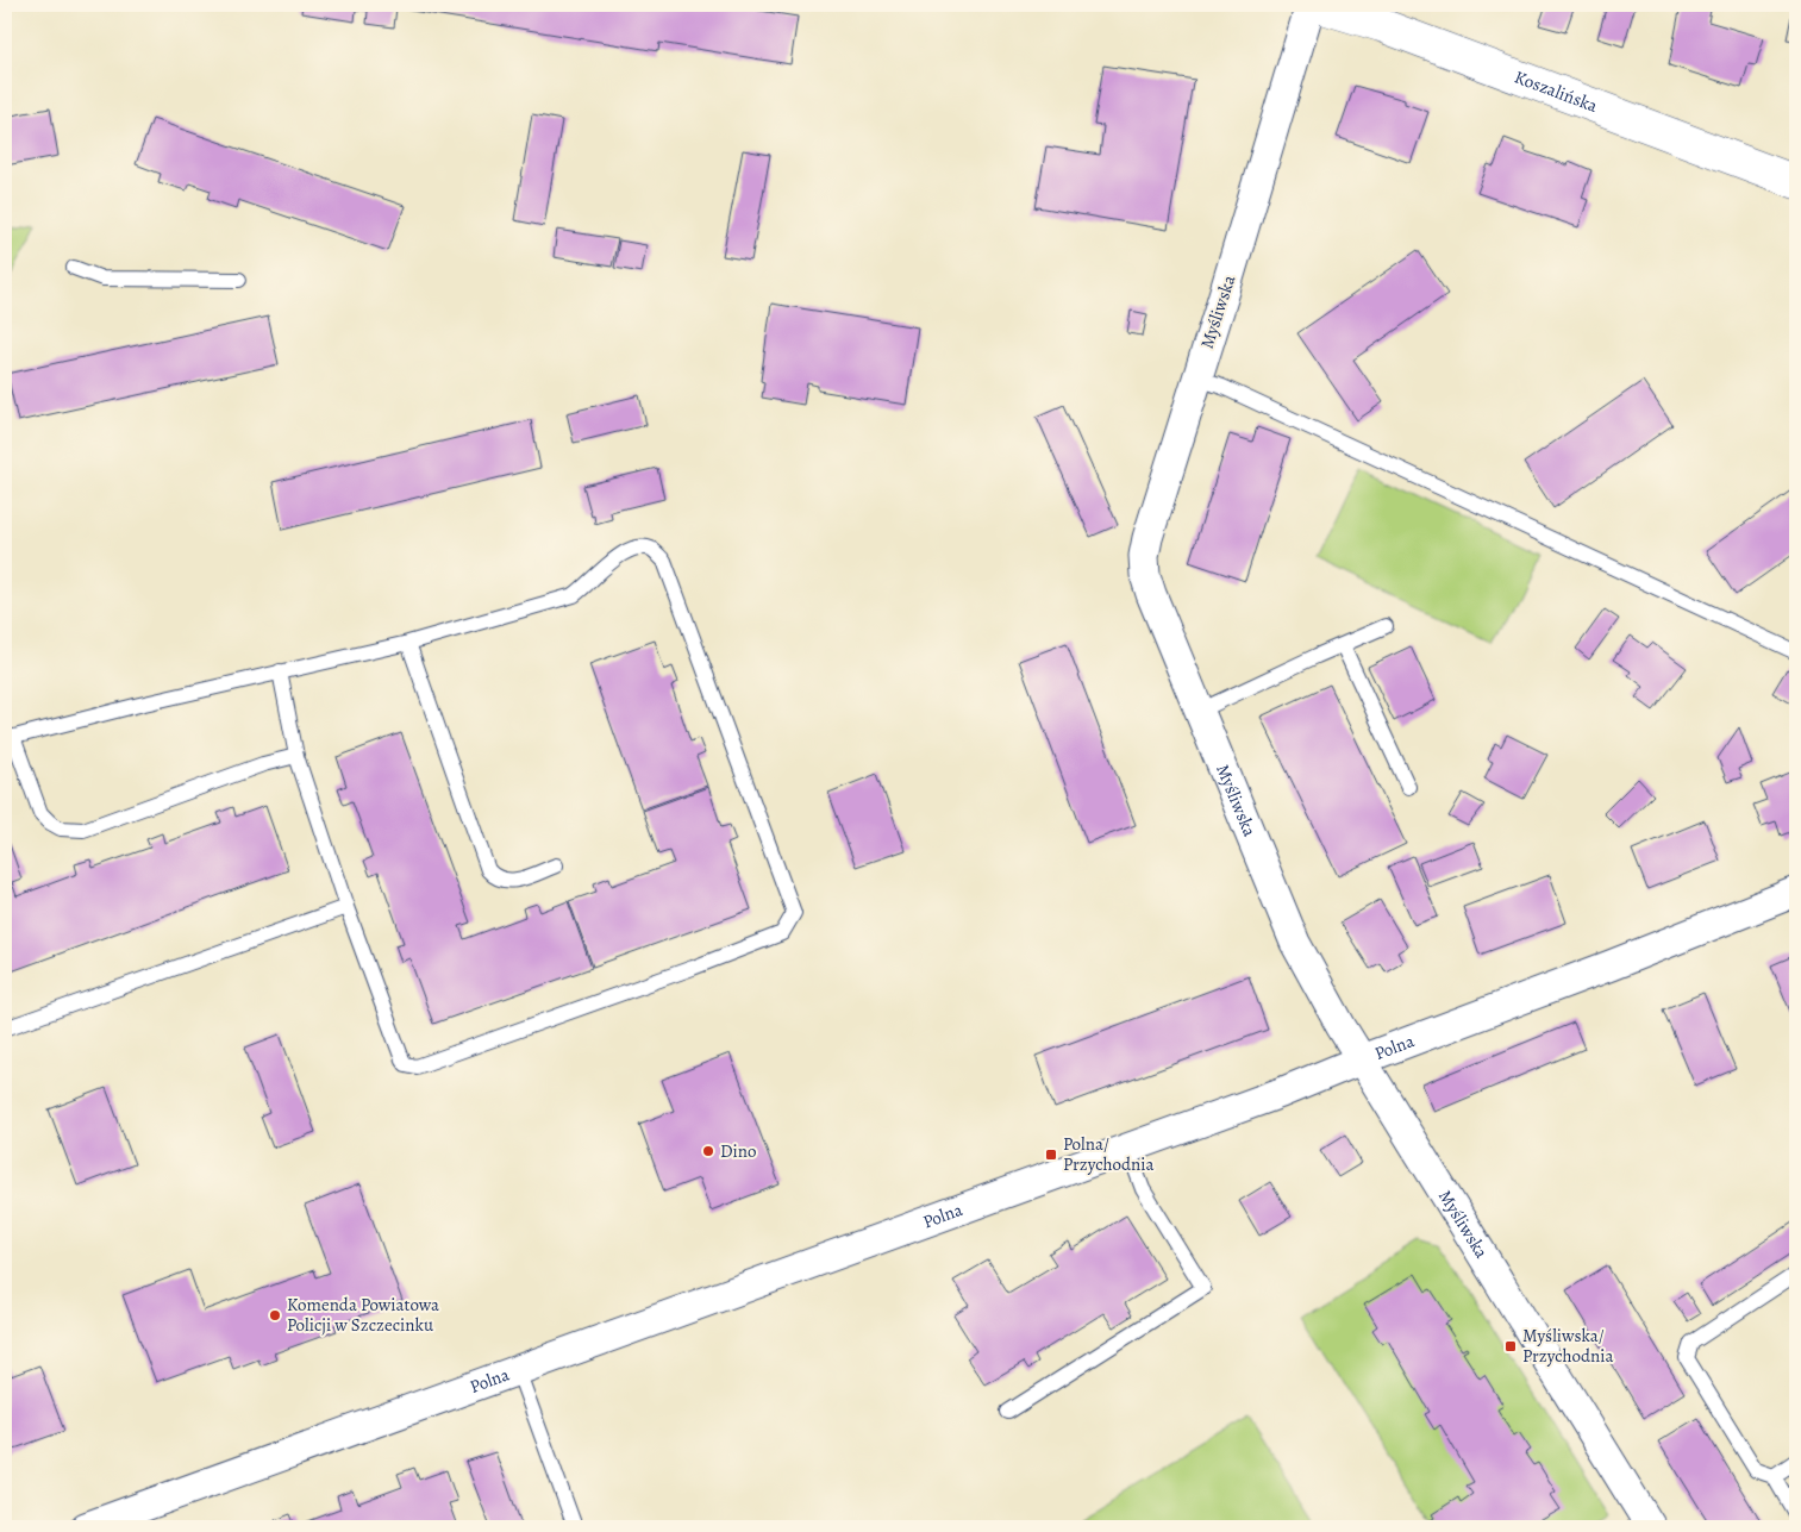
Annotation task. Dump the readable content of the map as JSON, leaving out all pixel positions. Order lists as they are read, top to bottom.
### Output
{
  "streets": {
    "street": ["Koszalińska", "Myśliwska", "Polna"]
  },
  "crossings": [
    ["Myśliwska", "Polna"]
  ],
  "places": {
    "other": ["Dino", "Komenda Powiatowa Policji w Szczecinku"],
    "transit": ["Polna/ Przychodnia", "Myśliwska/ Przychodnia"]
  }
}
